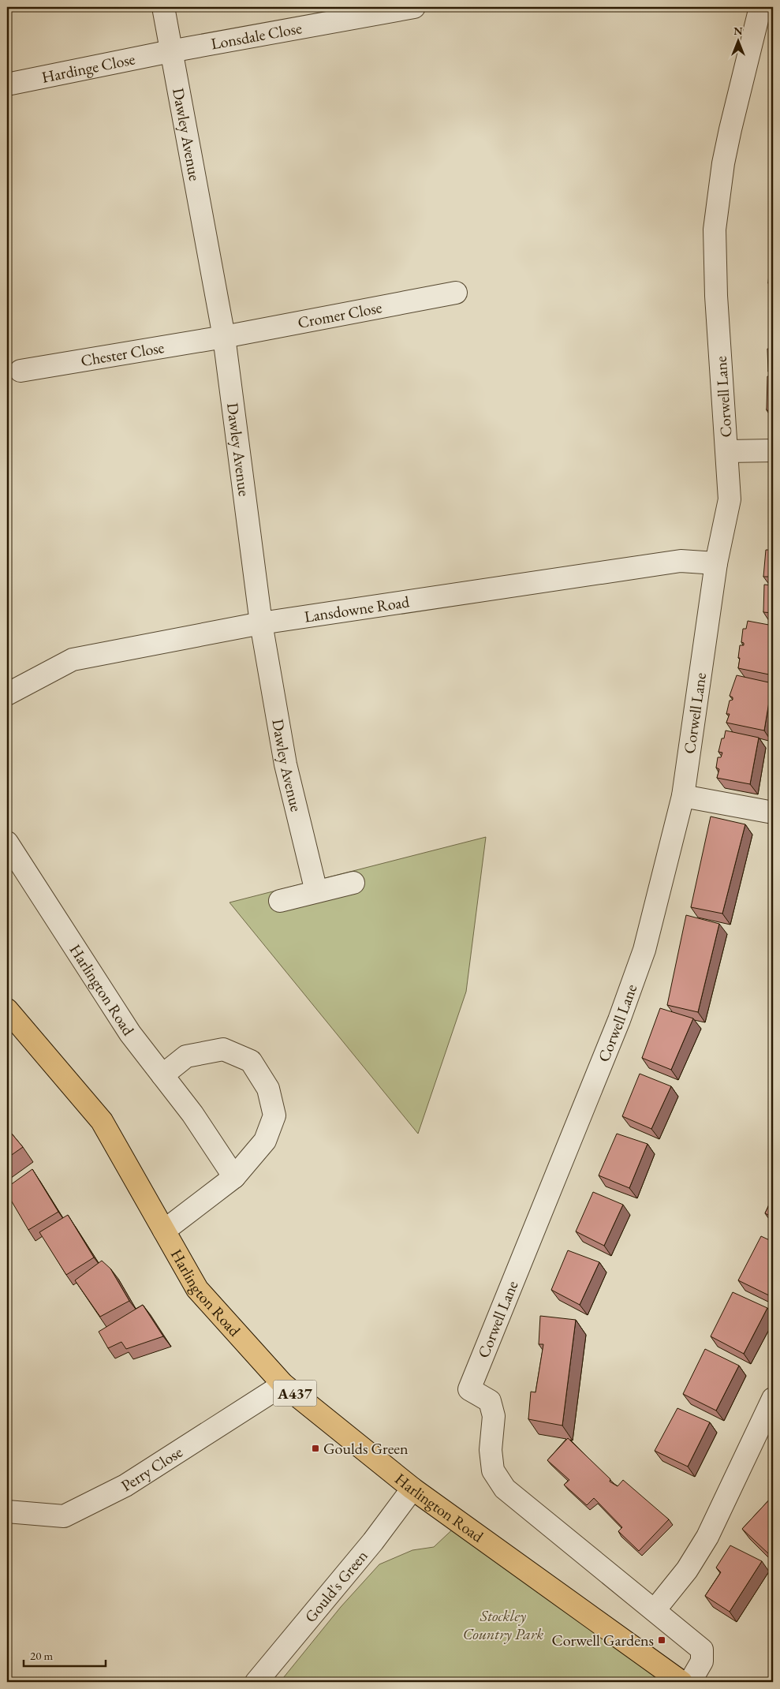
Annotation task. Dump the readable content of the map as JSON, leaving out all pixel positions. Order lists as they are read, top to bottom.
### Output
{
  "streets": {
    "main road": ["Harlington Road", "A437"],
    "street": [
      "Lonsdale Close",
      "Hardinge Close",
      "Dawley Avenue",
      "Cromer Close",
      "Chester Close",
      "Corwell Lane",
      "Lansdowne Road",
      "Perry Close",
      "Gould's Green"
    ]
  },
  "crossings": [
    ["Lonsdale Close", "Hardinge Close"],
    ["Lonsdale Close", "Dawley Avenue"],
    ["Hardinge Close", "Dawley Avenue"],
    ["Dawley Avenue", "Cromer Close"],
    ["Dawley Avenue", "Chester Close"],
    ["Dawley Avenue", "Lansdowne Road"],
    ["Cromer Close", "Chester Close"],
    ["Corwell Lane", "Lansdowne Road"],
    ["Harlington Road", "Perry Close"],
    ["Harlington Road", "Gould's Green"]
  ],
  "parks": ["Stockley Country Park"],
  "places": {
    "transit": ["Goulds Green", "Corwell Gardens"]
  },
  "scale_bar": "20 m",
  "north": "top"
}
